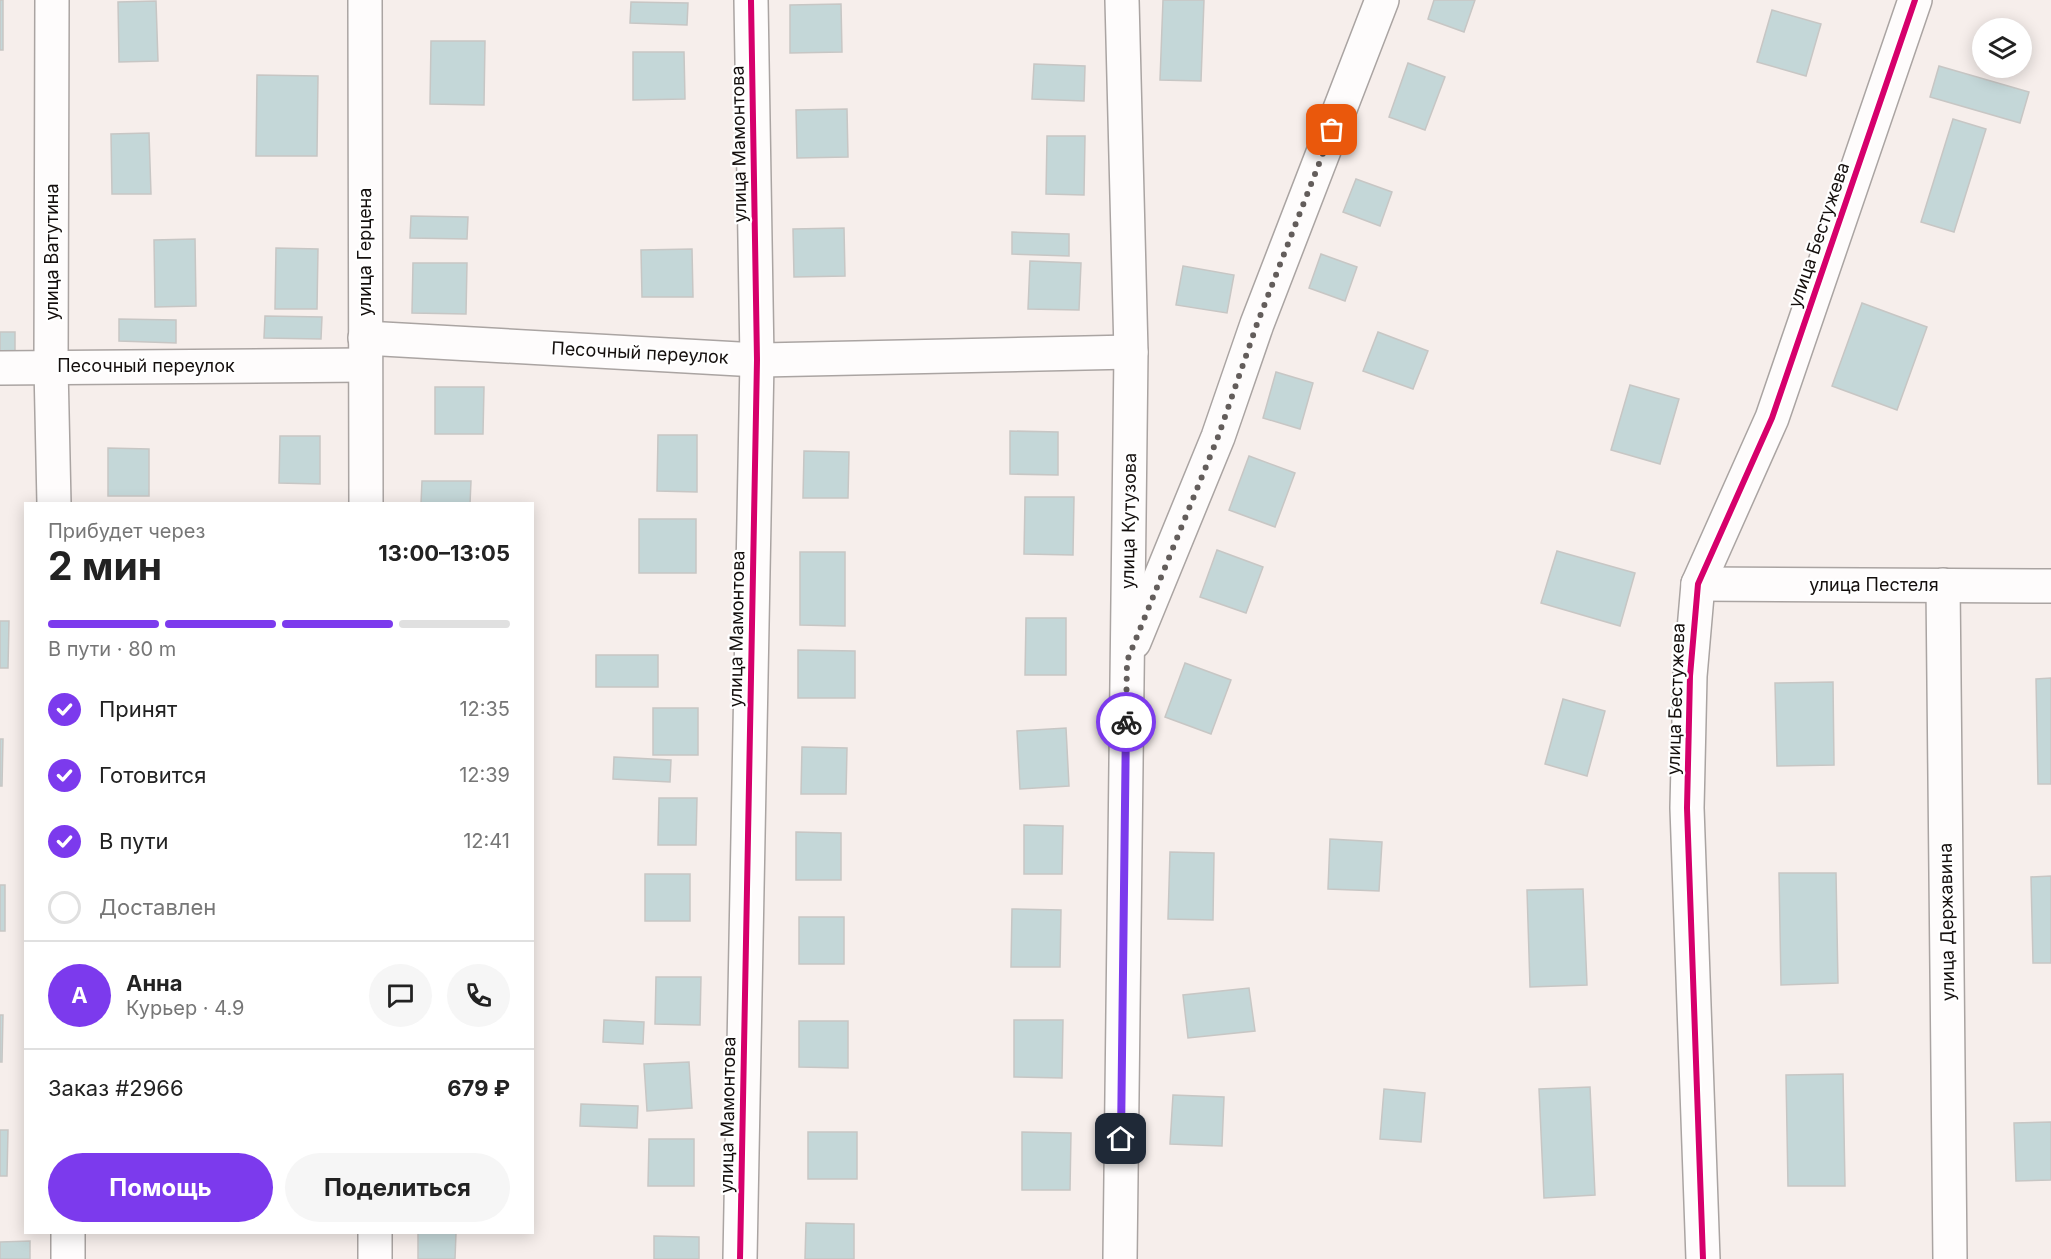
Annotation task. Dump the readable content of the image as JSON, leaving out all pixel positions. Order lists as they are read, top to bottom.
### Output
{
  "streets": {
    "street": [
      "улица Мамонтова",
      "улица Бестужева",
      "улица Ватутина",
      "улица Герцена",
      "Песочный переулок",
      "улица Кутузова",
      "улица Пестеля",
      "улица Державина"
    ]
  },
  "crossings": [
    ["улица Мамонтова", "Песочный переулок"],
    ["улица Бестужева", "улица Пестеля"],
    ["улица Ватутина", "Песочный переулок"],
    ["улица Герцена", "Песочный переулок"],
    ["Песочный переулок", "улица Кутузова"],
    ["улица Пестеля", "улица Державина"]
  ],
  "page": {
    "heading": ["2 мин", "Прибудет через", "13:00–13:05"],
    "panel": [
      "Анна",
      "Курьер · 4.9",
      "Заказ #2966",
      "679 ₽"
    ],
    "bar": "В пути · 80 m",
    "list": [
      ["Принят", "12:35"],
      ["Готовится", "12:39"],
      ["В пути", "12:41"],
      "Доставлен"
    ],
    "round": "А",
    "buttons": ["Помощь", "Поделиться"]
  }
}
